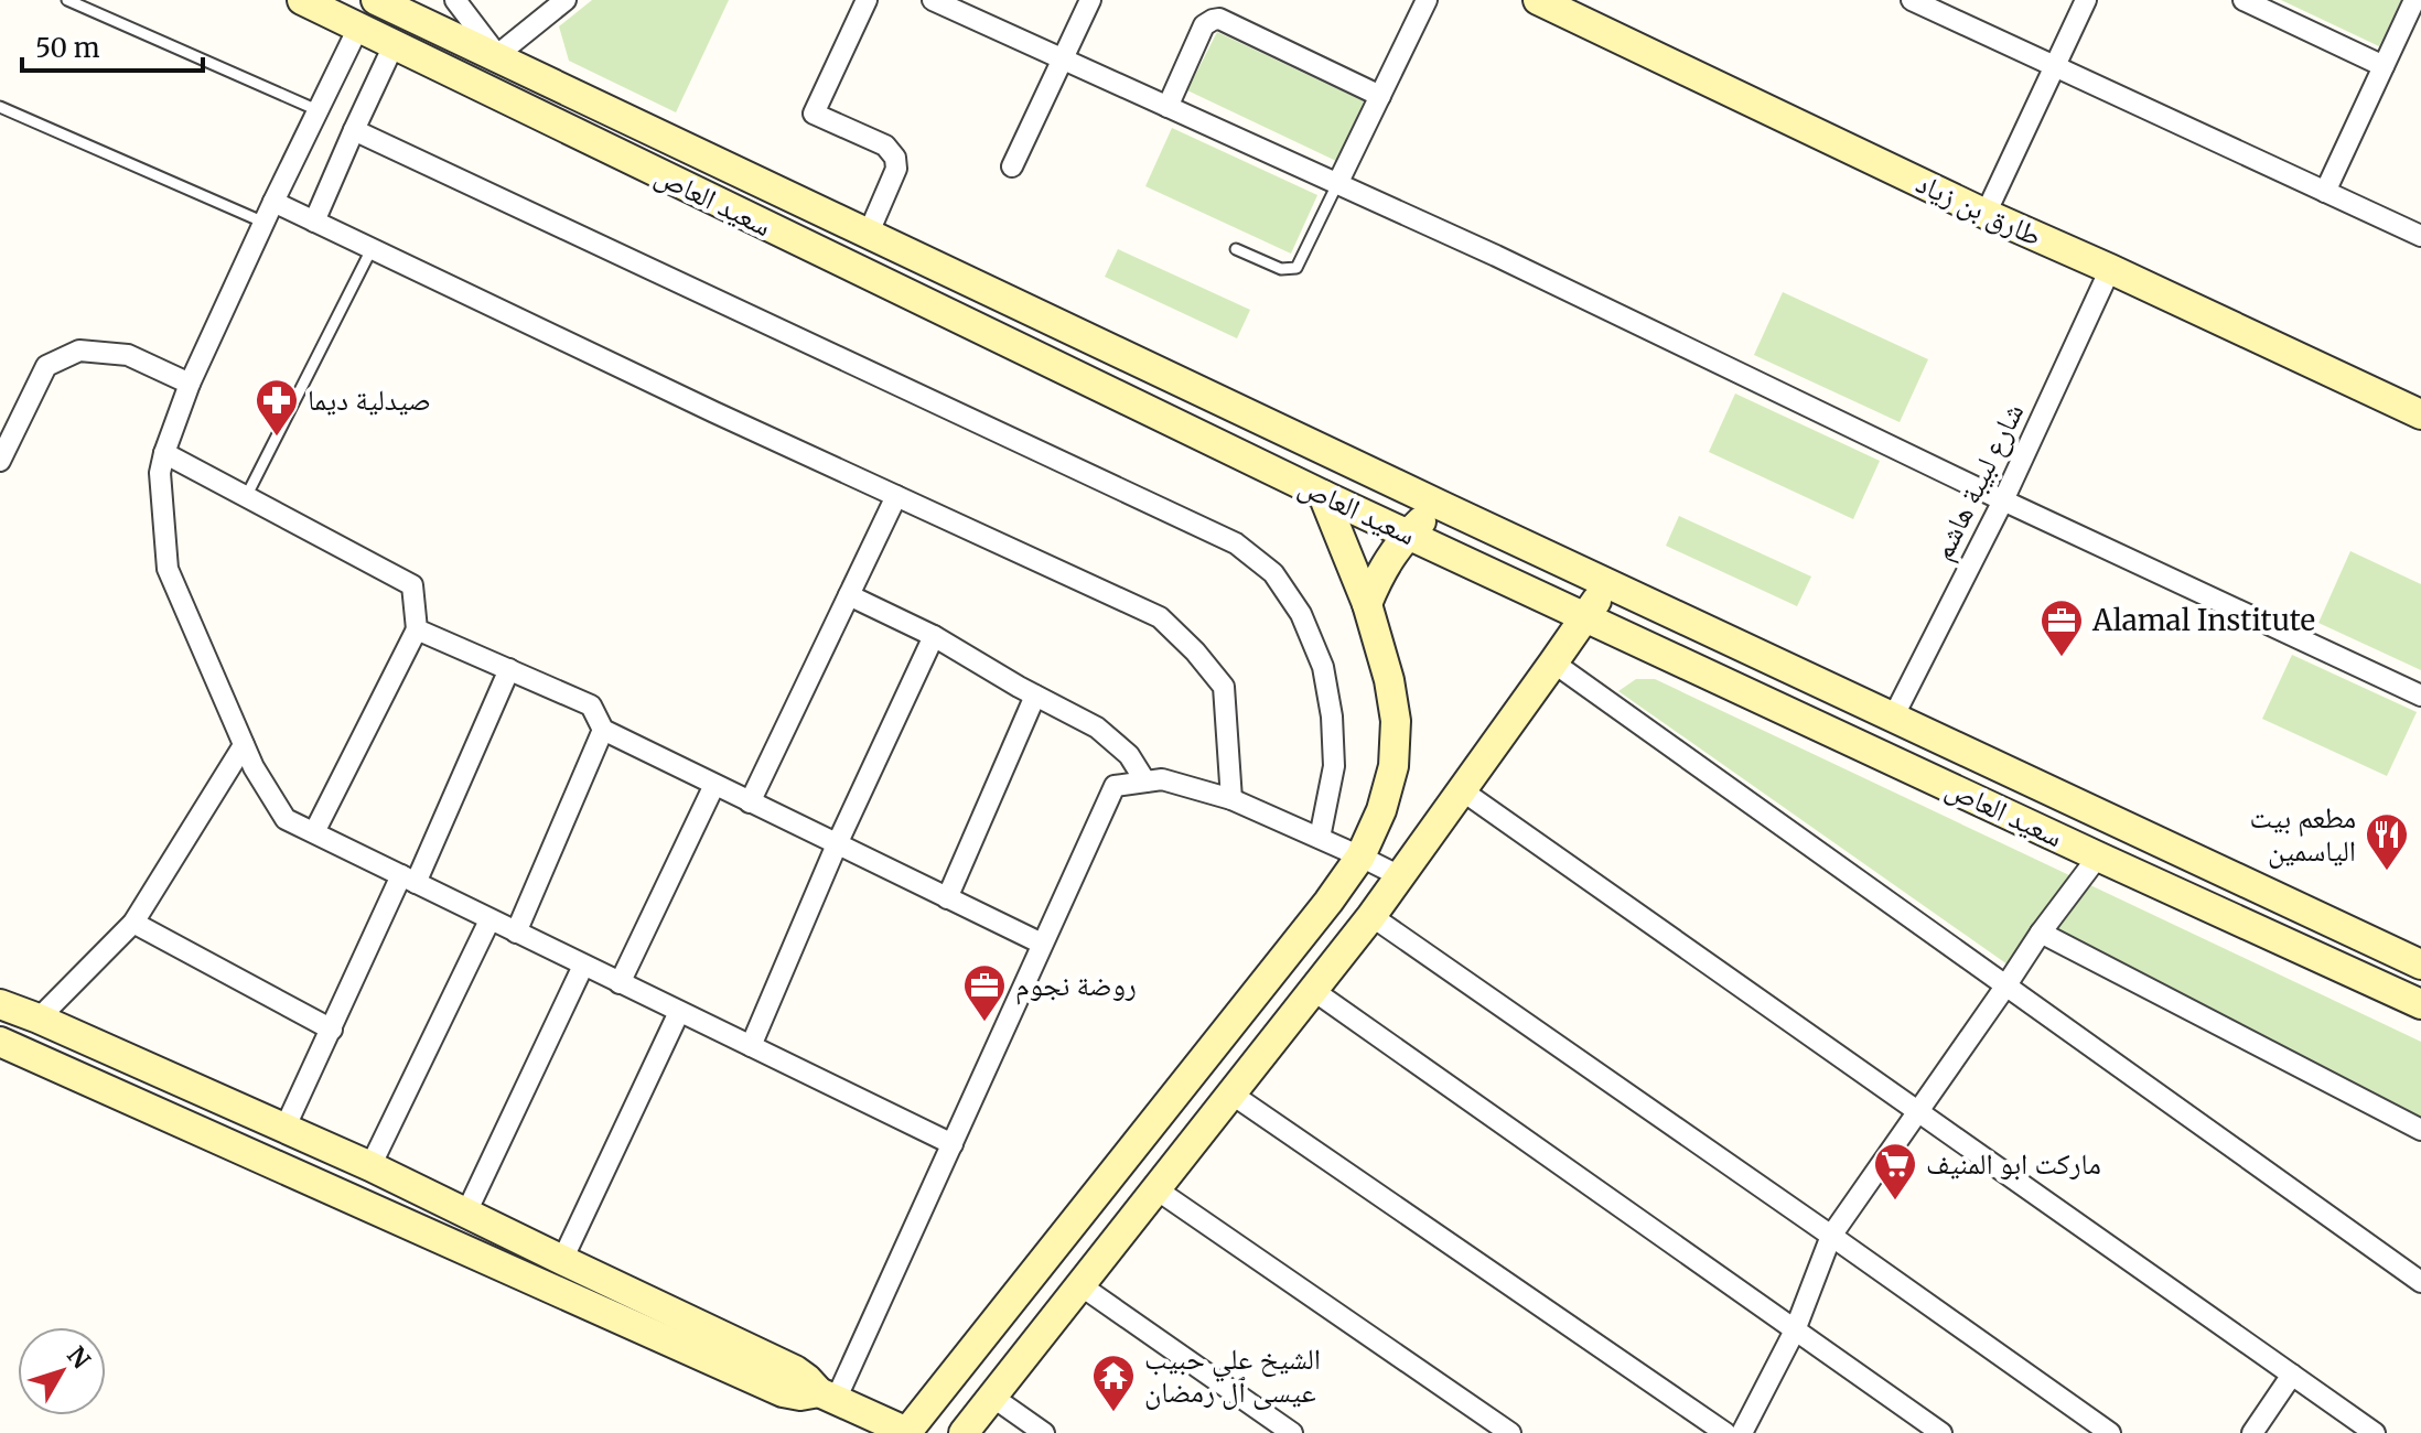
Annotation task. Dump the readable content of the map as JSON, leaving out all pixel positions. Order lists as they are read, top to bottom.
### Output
{
  "streets": {
    "main road": ["سعيد العاص", "طارق بن زياد"],
    "street": ["شارع لبيبة هاشم"]
  },
  "crossings": [
    ["طارق بن زياد", "شارع لبيبة هاشم"]
  ],
  "places": {
    "pharmacy": ["صيدلية ديما"],
    "office": ["Alamal Institute", "روضة نجوم"],
    "restaurant": ["مطعم بيت الياسمين"],
    "supermarket": ["ماركت ابو المنيف"],
    "temple": ["الشيخ علي حبيب عيسى ٱل رمضان"]
  },
  "scale_bar": "50 m",
  "north": "top right"
}
